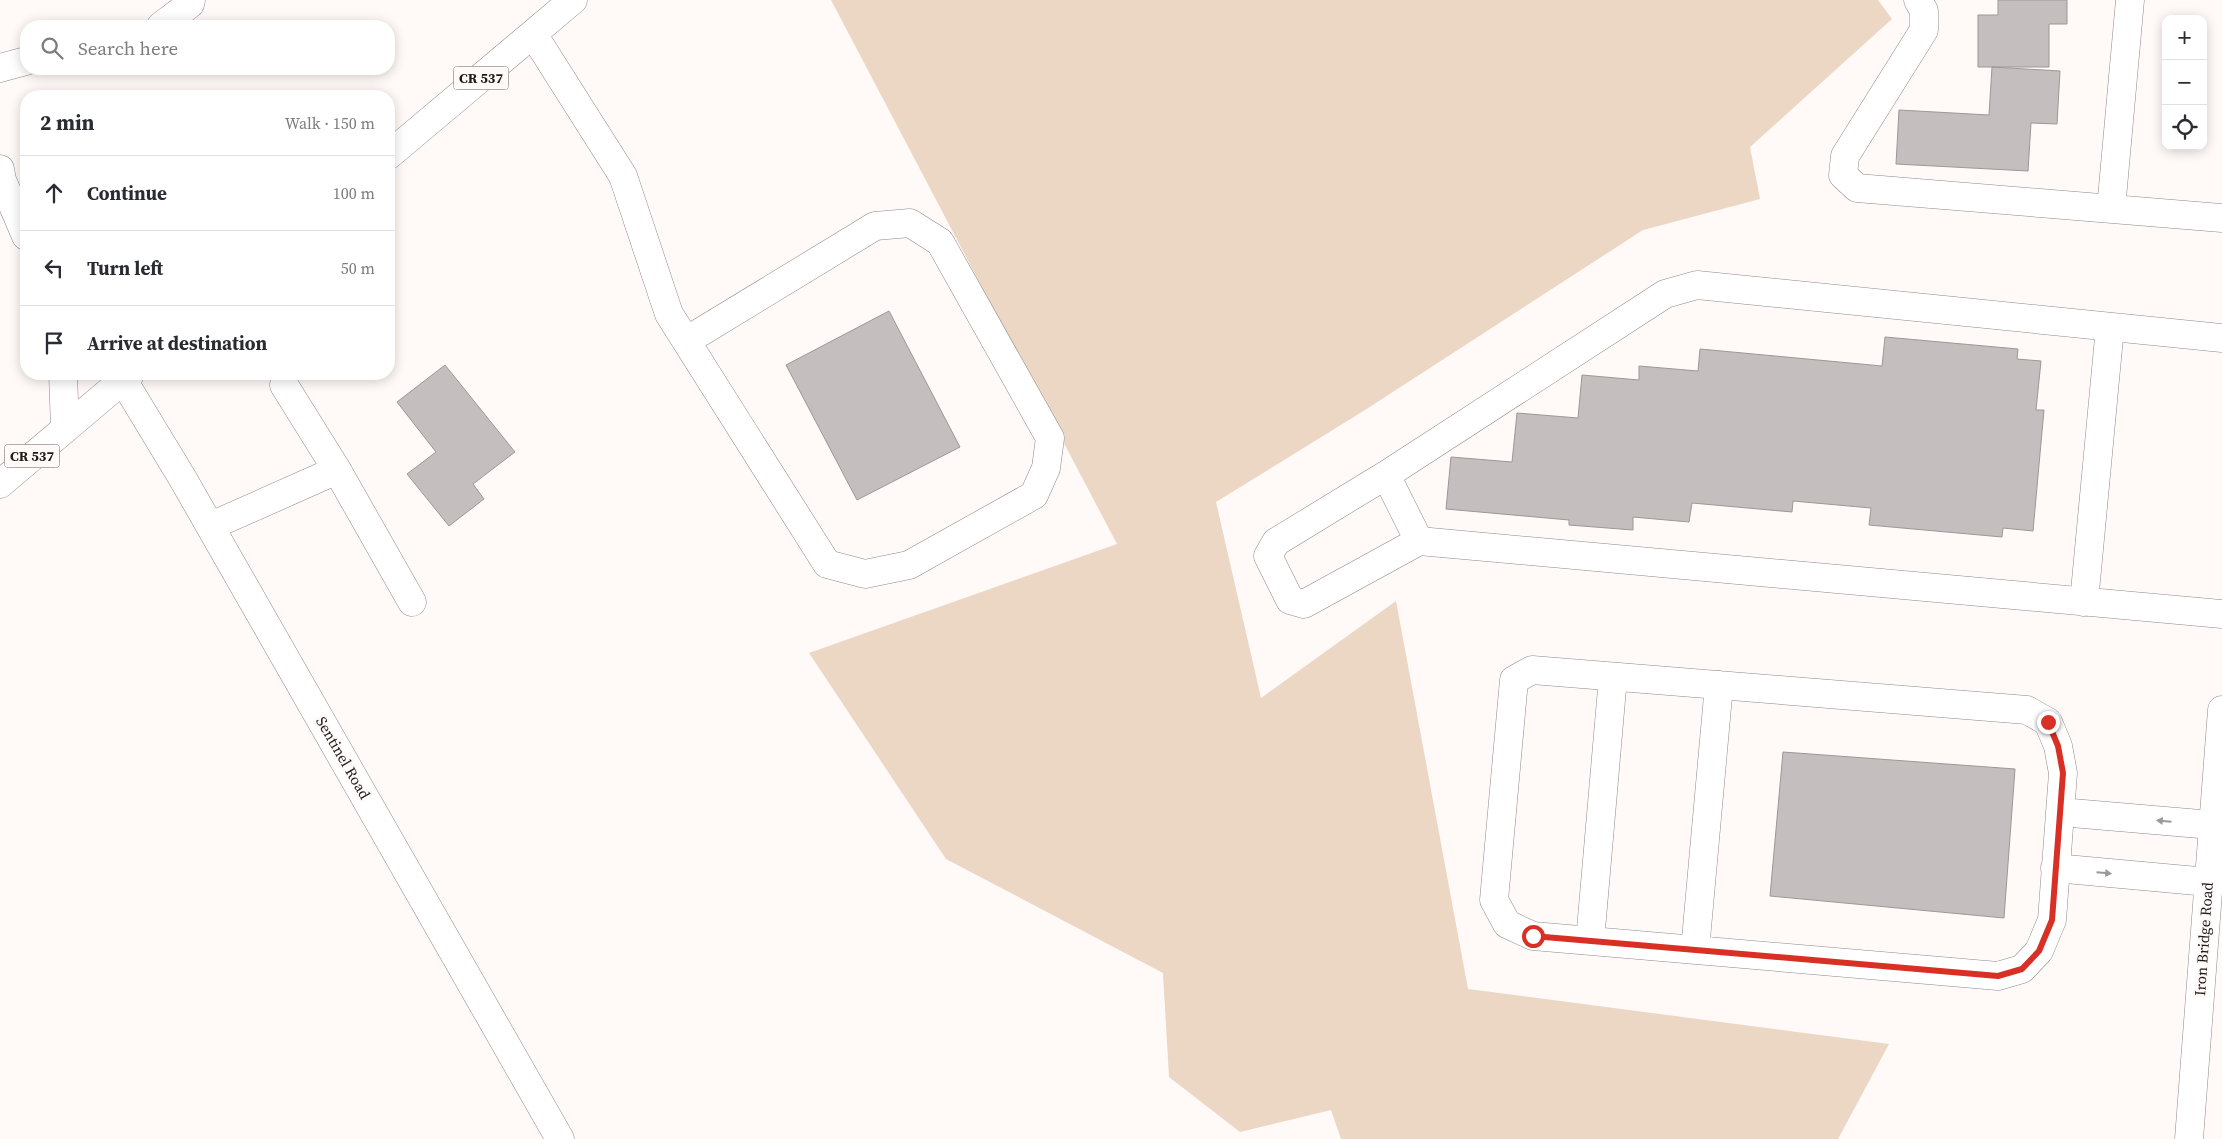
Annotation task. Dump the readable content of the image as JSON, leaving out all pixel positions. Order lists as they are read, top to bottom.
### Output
{
  "streets": {
    "street": ["CR 537", "Sentinel Road", "Iron Bridge Road"]
  },
  "page": {
    "map_buttons": ["+", "−"],
    "search": "Search here",
    "heading": ["2 min", "Walk · 150 m"],
    "list": [
      ["Continue", "100 m"],
      ["Turn left", "50 m"],
      "Arrive at destination"
    ]
  }
}
